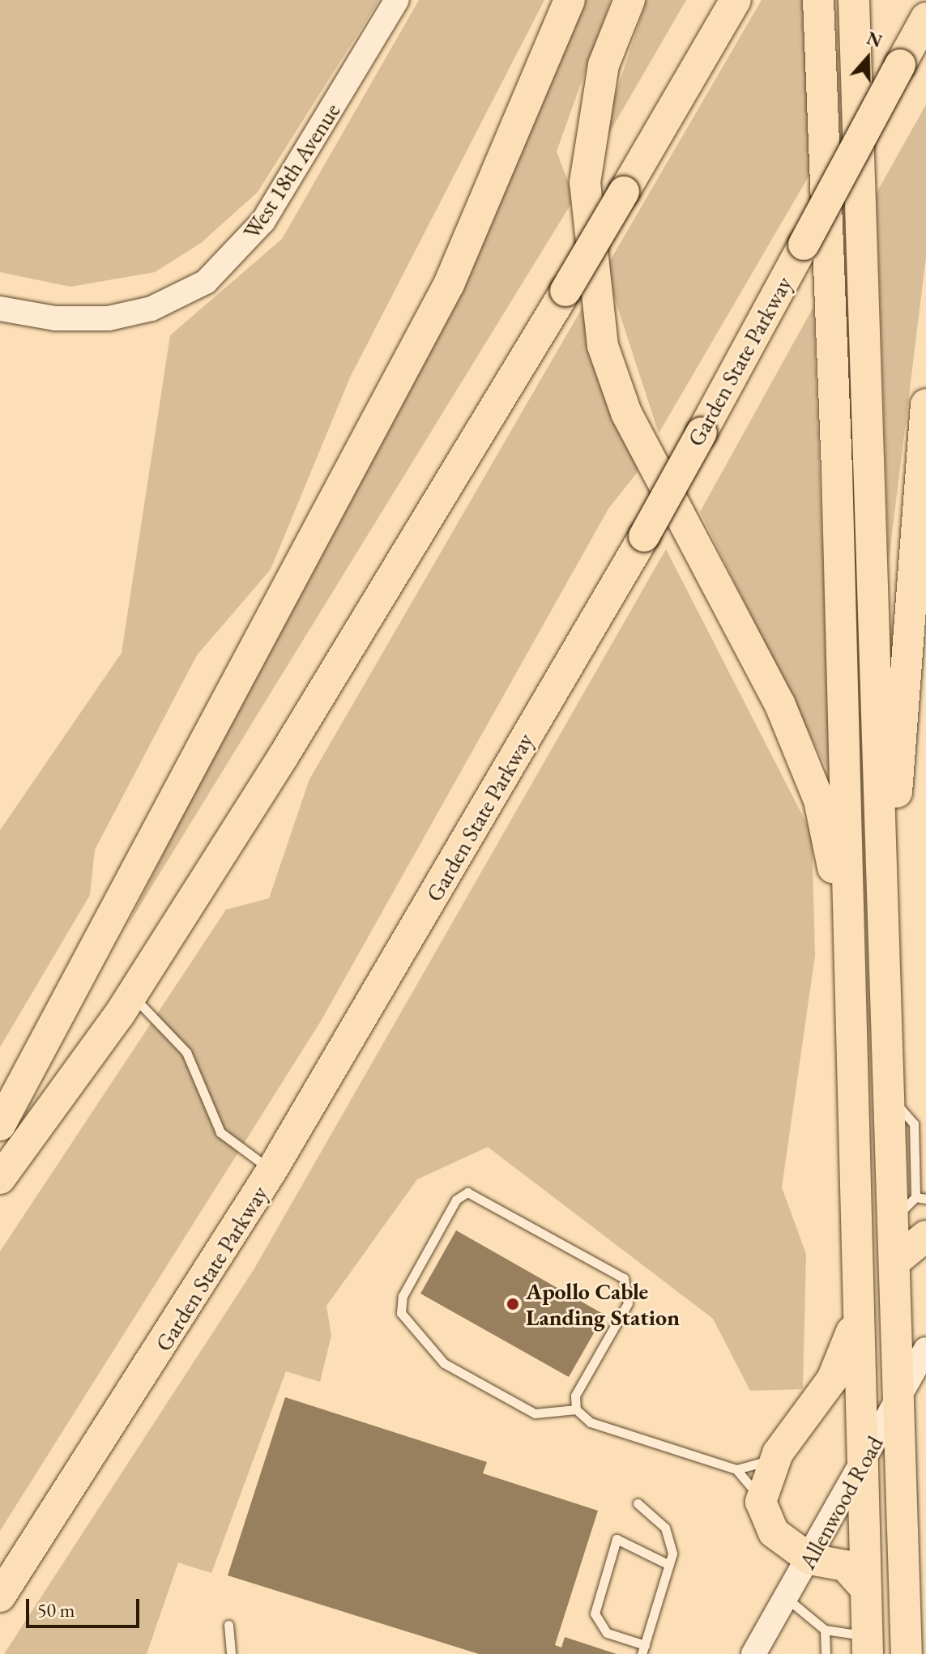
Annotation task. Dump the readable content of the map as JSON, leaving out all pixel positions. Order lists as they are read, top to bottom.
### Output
{
  "streets": {
    "highway": ["Garden State Parkway"],
    "street": ["West 18th Avenue", "Allenwood Road"]
  },
  "places": ["Apollo Cable Landing Station"],
  "scale_bar": "50 m",
  "north": "top"
}
